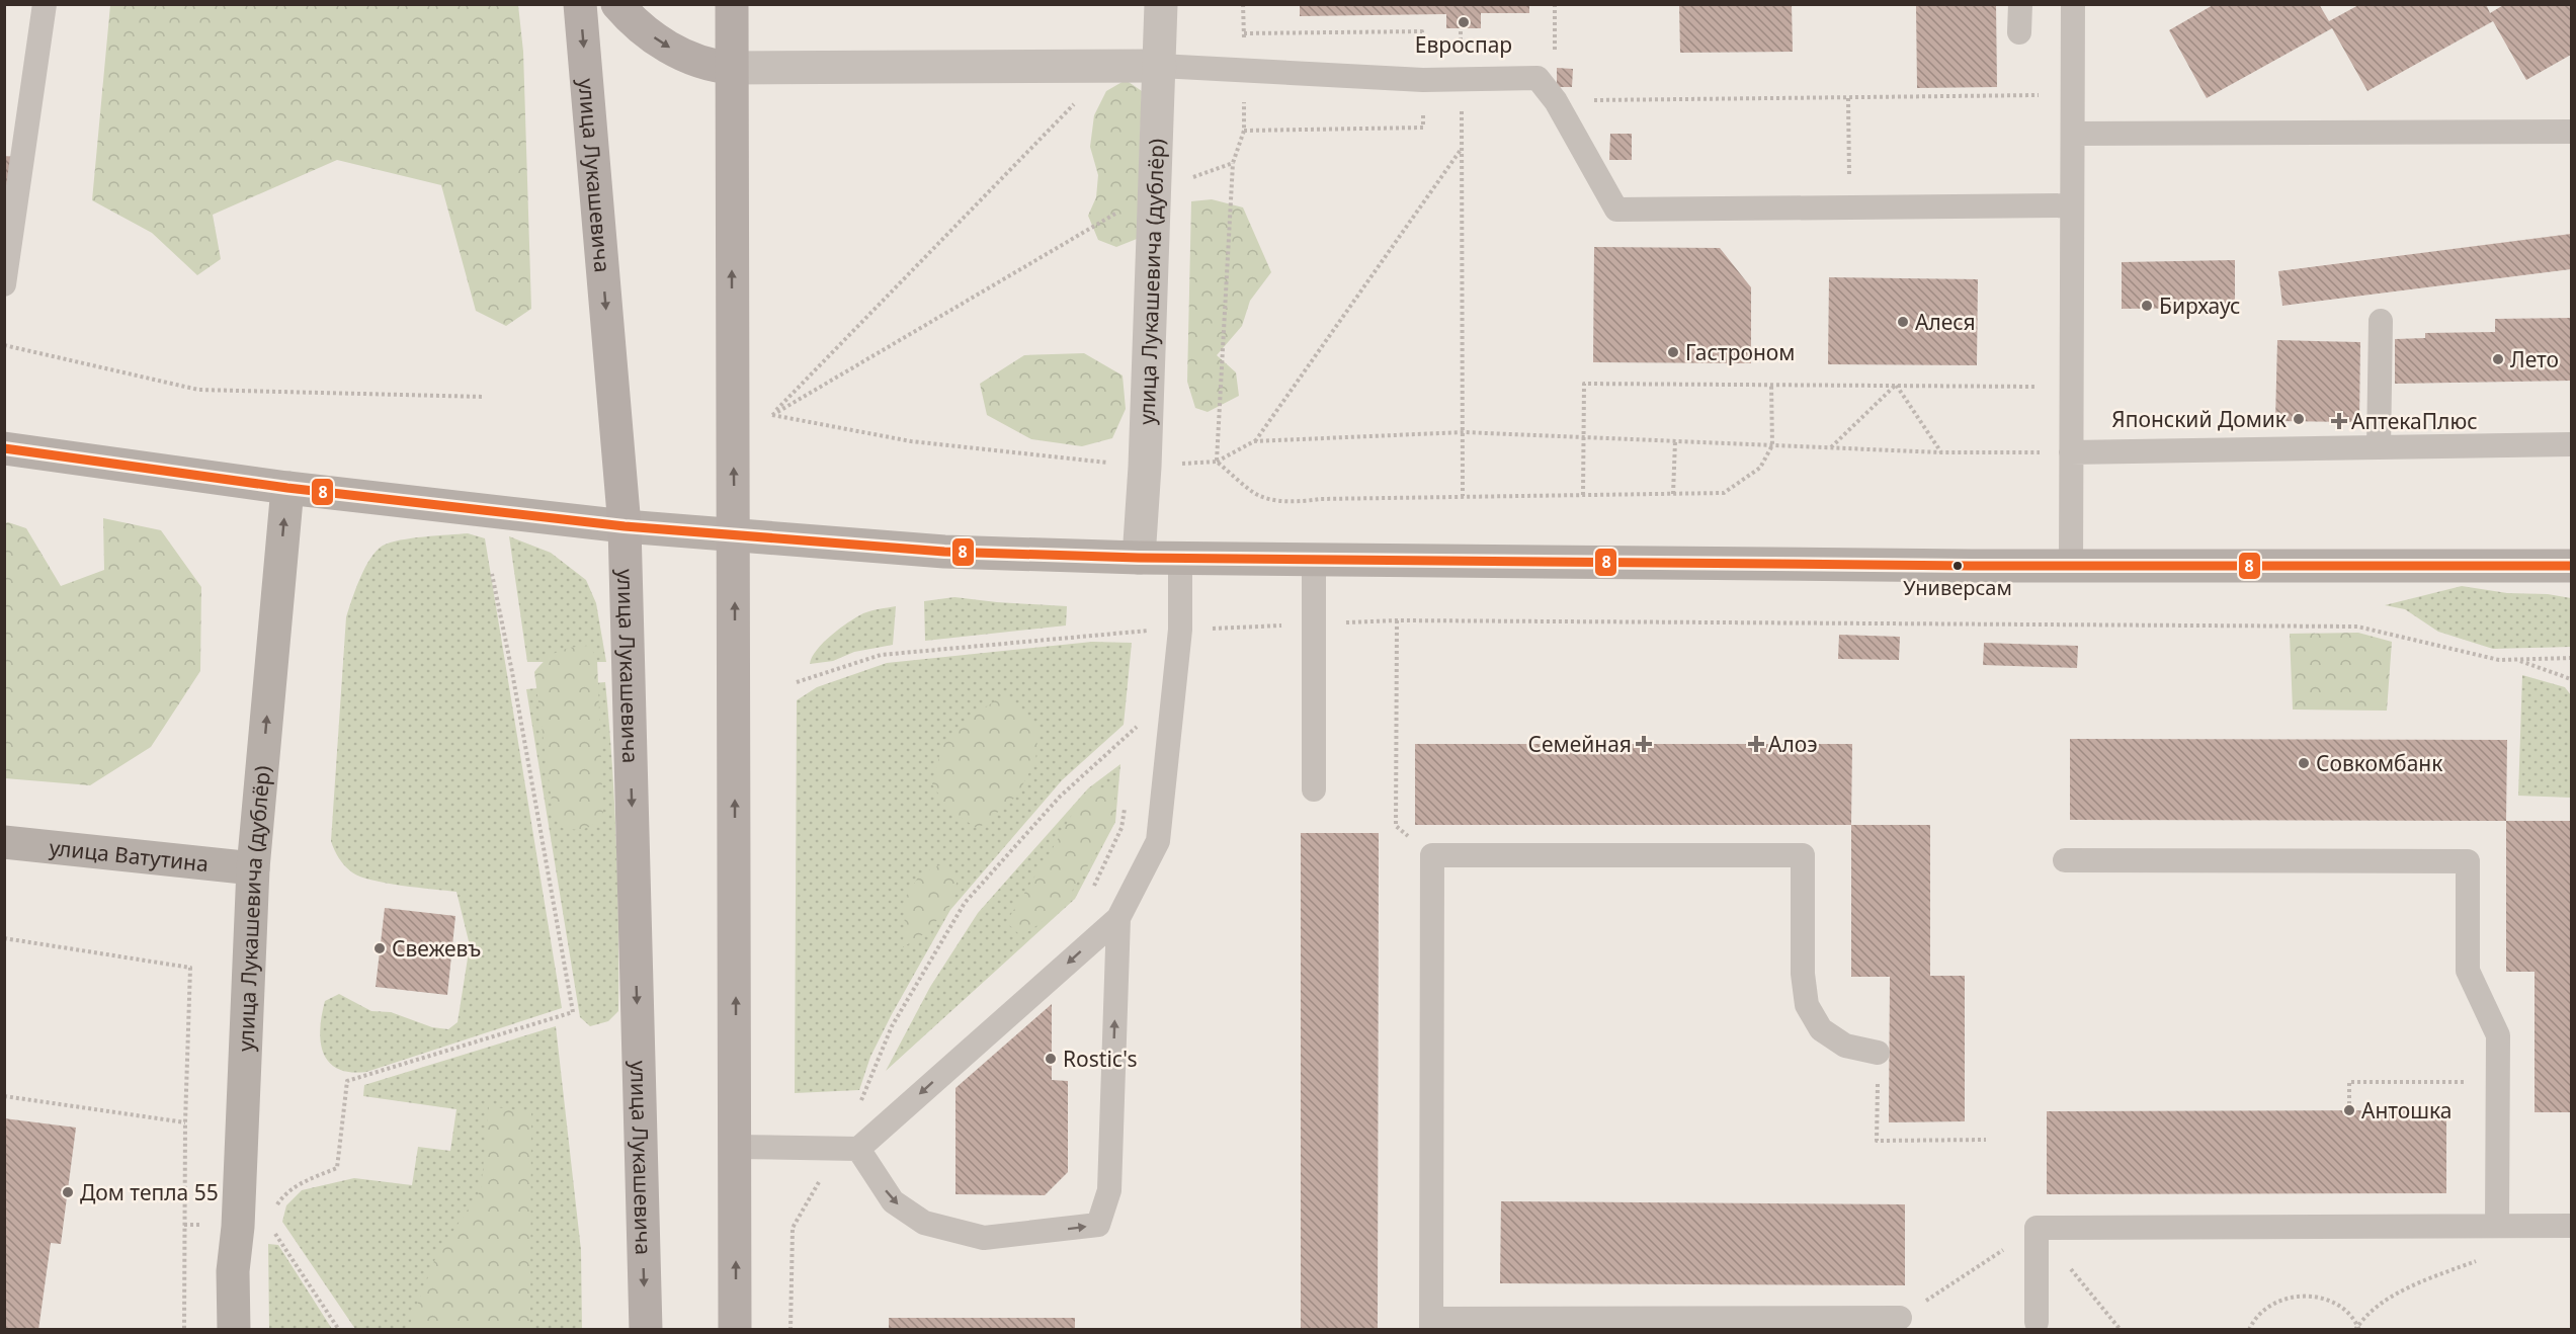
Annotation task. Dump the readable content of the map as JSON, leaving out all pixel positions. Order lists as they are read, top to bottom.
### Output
{
  "streets": {
    "main road": ["улица Лукашевича", "улица Лукашевича (дублёр)", "улица Ватутина"]
  },
  "crossings": [
    ["улица Лукашевича (дублёр)", "улица Ватутина"]
  ],
  "places": {
    "other": [
      "Евроспар",
      "Бирхаус",
      "Алеся",
      "Гастроном",
      "Лето",
      "Японский Домик",
      "Универсам",
      "Совкомбанк",
      "Свежевъ",
      "Rostic's",
      "Антошка",
      "Дом тепла 55"
    ],
    "health": ["АптекаПлюс", "Семейная", "Алоэ"]
  },
  "lines": ["transit line 8"]
}
